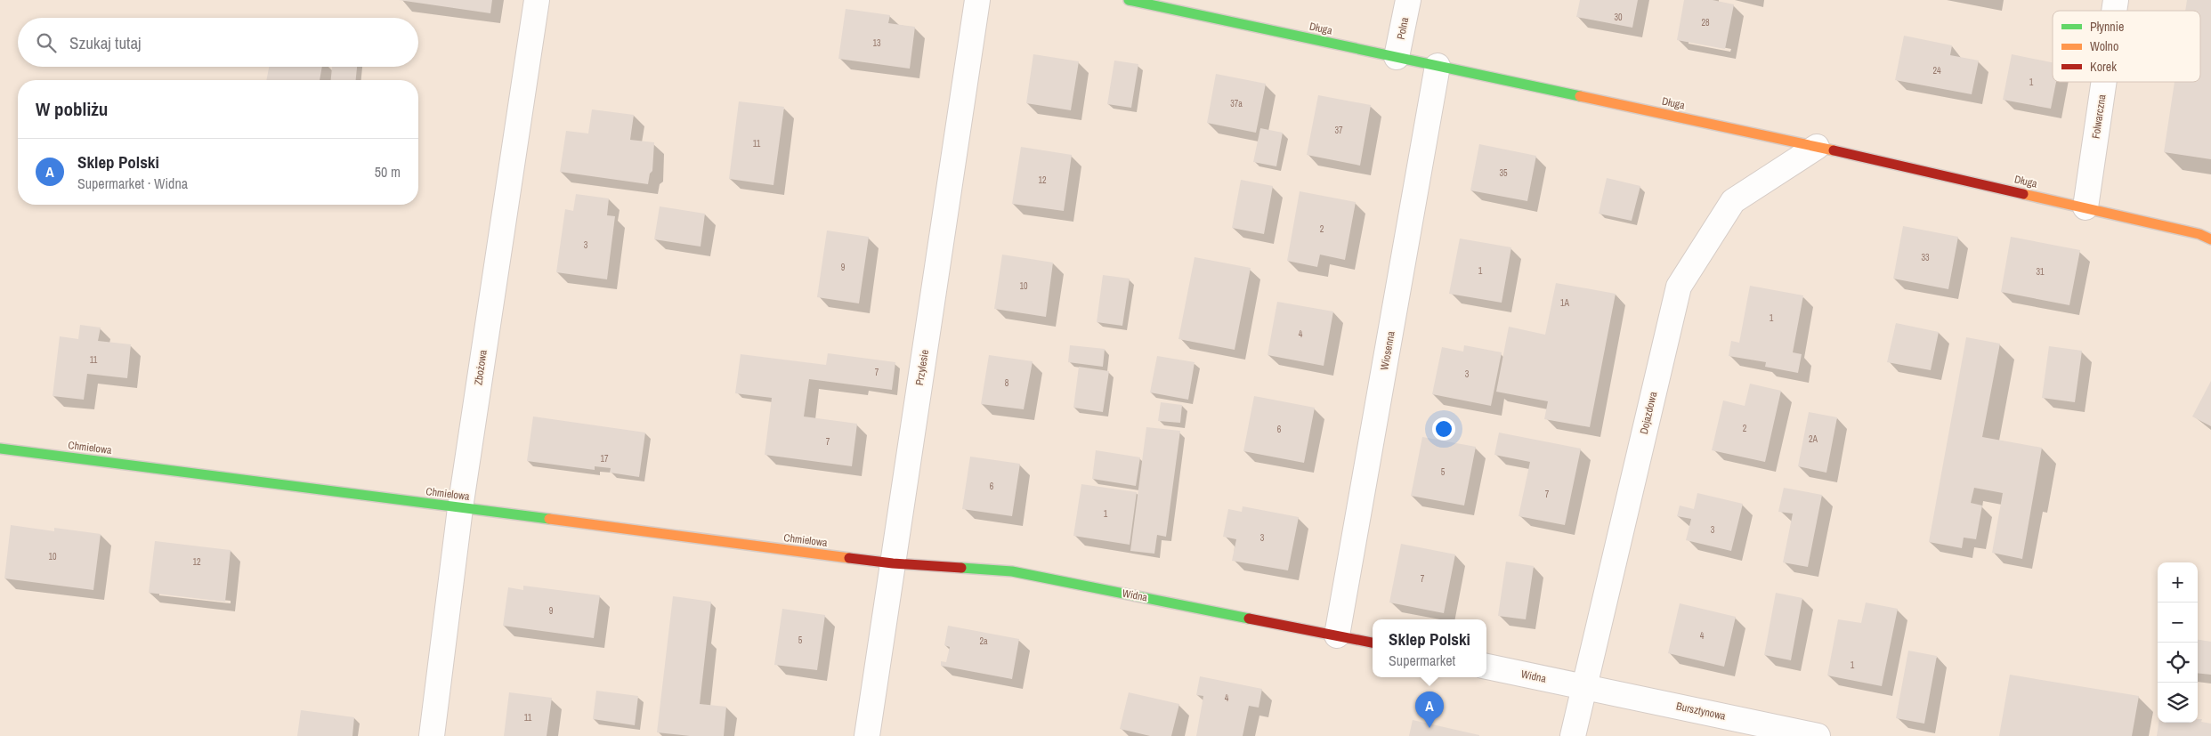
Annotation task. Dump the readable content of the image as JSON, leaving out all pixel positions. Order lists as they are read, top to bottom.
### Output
{
  "streets": {
    "street": [
      "Długa",
      "Polna",
      "Folwarczna",
      "Wiosenna",
      "Zbożowa",
      "Przylesie",
      "Dojazdowa",
      "Chmielowa",
      "Widna",
      "Bursztynowa"
    ]
  },
  "crossings": [
    ["Długa", "Polna"],
    ["Długa", "Folwarczna"],
    ["Długa", "Wiosenna"],
    ["Długa", "Dojazdowa"],
    ["Wiosenna", "Widna"],
    ["Zbożowa", "Chmielowa"],
    ["Przylesie", "Chmielowa"],
    ["Przylesie", "Widna"],
    ["Dojazdowa", "Widna"],
    ["Dojazdowa", "Bursztynowa"],
    ["Chmielowa", "Widna"],
    ["Widna", "Bursztynowa"]
  ],
  "house_numbers": [
    "30",
    "28",
    "13",
    "24",
    "1",
    "37a",
    "37",
    "11",
    "35",
    "12",
    "2",
    "3",
    "33",
    "9",
    "1",
    "31",
    "10",
    "1A",
    "1",
    "4",
    "11",
    "7",
    "3",
    "8",
    "2",
    "6",
    "2A",
    "7",
    "17",
    "5",
    "6",
    "7",
    "1",
    "3",
    "3",
    "10",
    "12",
    "7",
    "9",
    "4",
    "5",
    "2a",
    "1",
    "4",
    "11"
  ],
  "legend": ["Płynnie", "Wolno", "Korek"],
  "page": {
    "search": "Szukaj tutaj",
    "heading": "W pobliżu",
    "list": [
      {
        "mark": "A",
        "name": "Sklep Polski",
        "note": "Supermarket · Widna",
        "value": "50 m"
      }
    ],
    "map_buttons": ["+", "−"],
    "popup": ["Sklep Polski", "Supermarket"],
    "pins": "A"
  }
}
